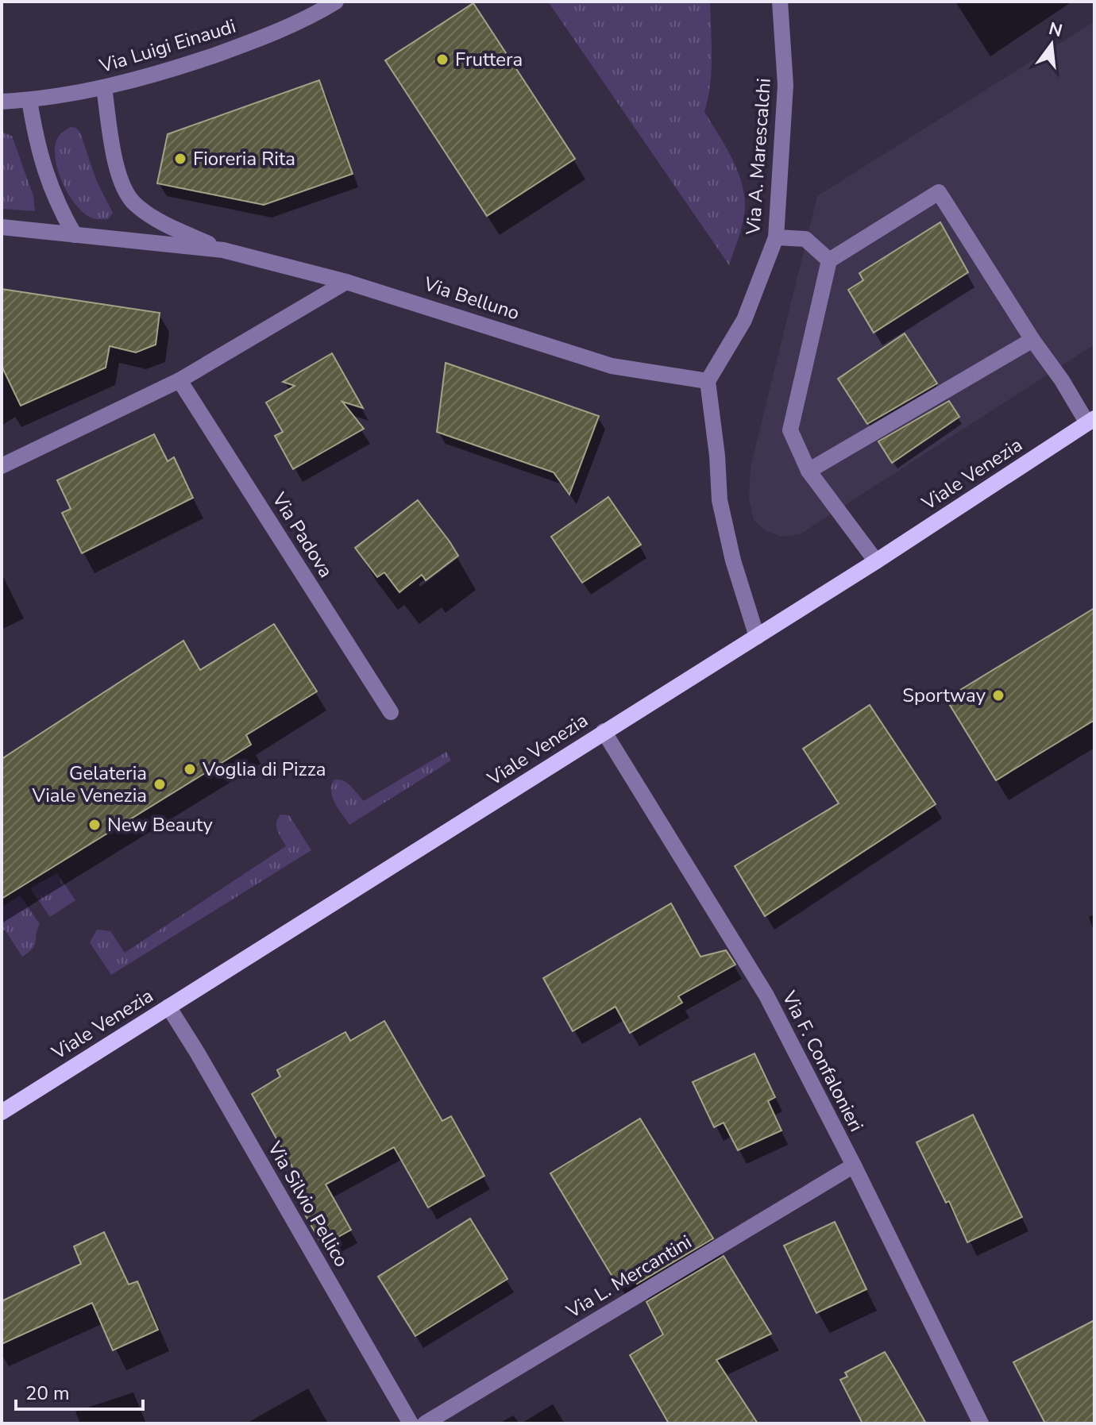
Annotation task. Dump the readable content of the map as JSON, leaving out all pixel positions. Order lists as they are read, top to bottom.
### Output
{
  "streets": {
    "main road": ["Viale Venezia"],
    "street": [
      "Via Luigi Einaudi",
      "Via A. Marescalchi",
      "Via Belluno",
      "Via Padova",
      "Via F. Confalonieri",
      "Via Silvio Pellico",
      "Via L. Mercantini"
    ]
  },
  "crossings": [
    ["Via Luigi Einaudi", "Via Belluno"],
    ["Via A. Marescalchi", "Via Belluno"],
    ["Viale Venezia", "Via F. Confalonieri"],
    ["Viale Venezia", "Via Silvio Pellico"],
    ["Via F. Confalonieri", "Via L. Mercantini"]
  ],
  "places": [
    "Fruttera",
    "Fioreria Rita",
    "Sportway",
    "Voglia di Pizza",
    "Gelateria Viale Venezia",
    "New Beauty"
  ],
  "scale_bar": "20 m",
  "north": "top"
}
